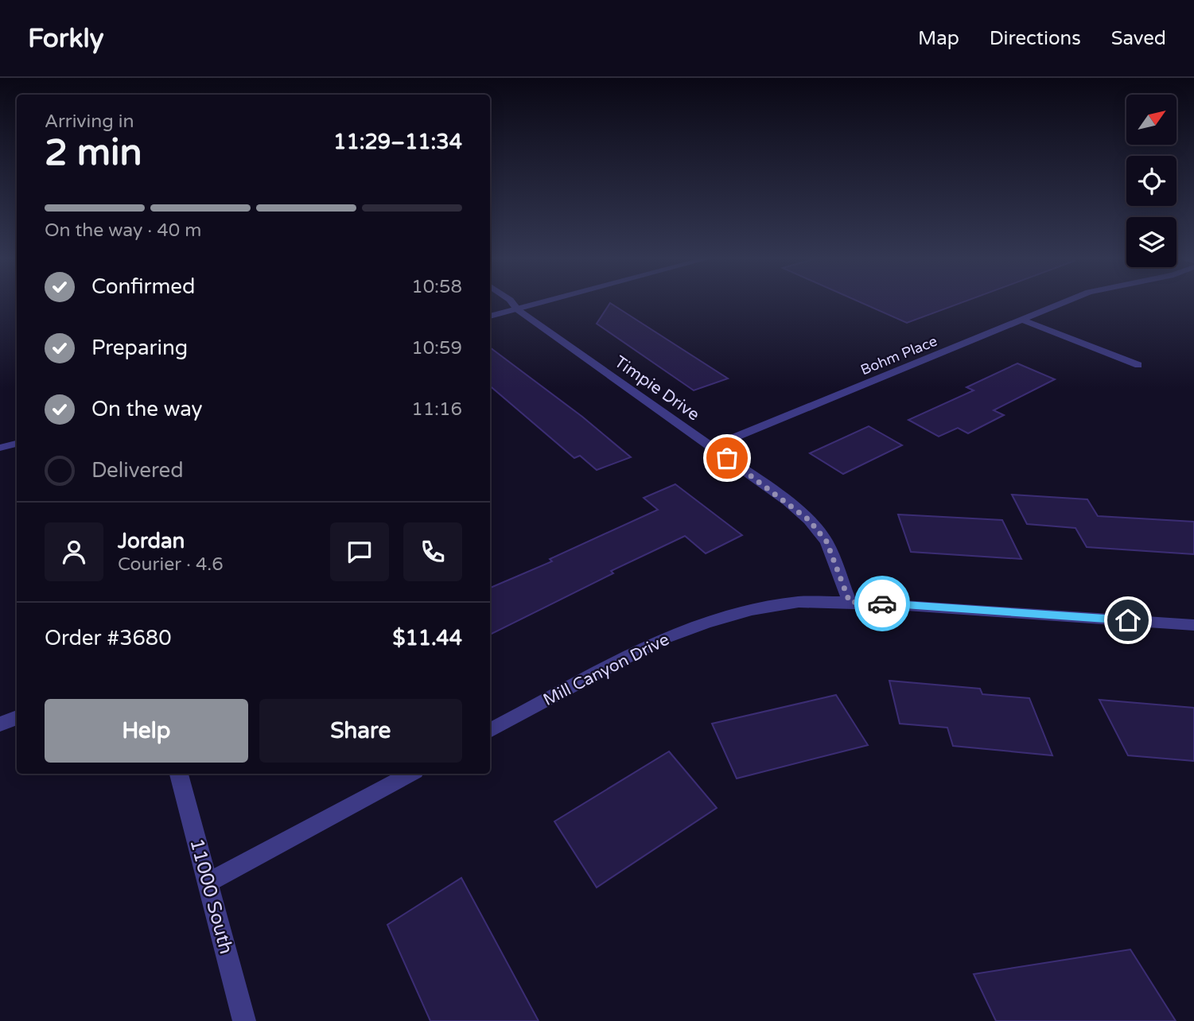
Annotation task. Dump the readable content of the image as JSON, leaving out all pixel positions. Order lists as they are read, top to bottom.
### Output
{
  "streets": {
    "street": [
      "Bohm Place",
      "Timpie Drive",
      "Mill Canyon Drive",
      "11000 South"
    ]
  },
  "crossings": [
    ["Bohm Place", "Timpie Drive"],
    ["Timpie Drive", "Mill Canyon Drive"]
  ],
  "north": "top right",
  "page": {
    "header": "Forkly",
    "nav": ["Map", "Directions", "Saved"],
    "heading": ["2 min", "Arriving in", "11:29–11:34"],
    "panel": [
      "Jordan",
      "Courier · 4.6",
      "Order #3680",
      "$11.44"
    ],
    "bar": "On the way · 40 m",
    "list": [
      ["Confirmed", "10:58"],
      ["Preparing", "10:59"],
      ["On the way", "11:16"],
      "Delivered"
    ],
    "buttons": ["Help", "Share"]
  }
}
